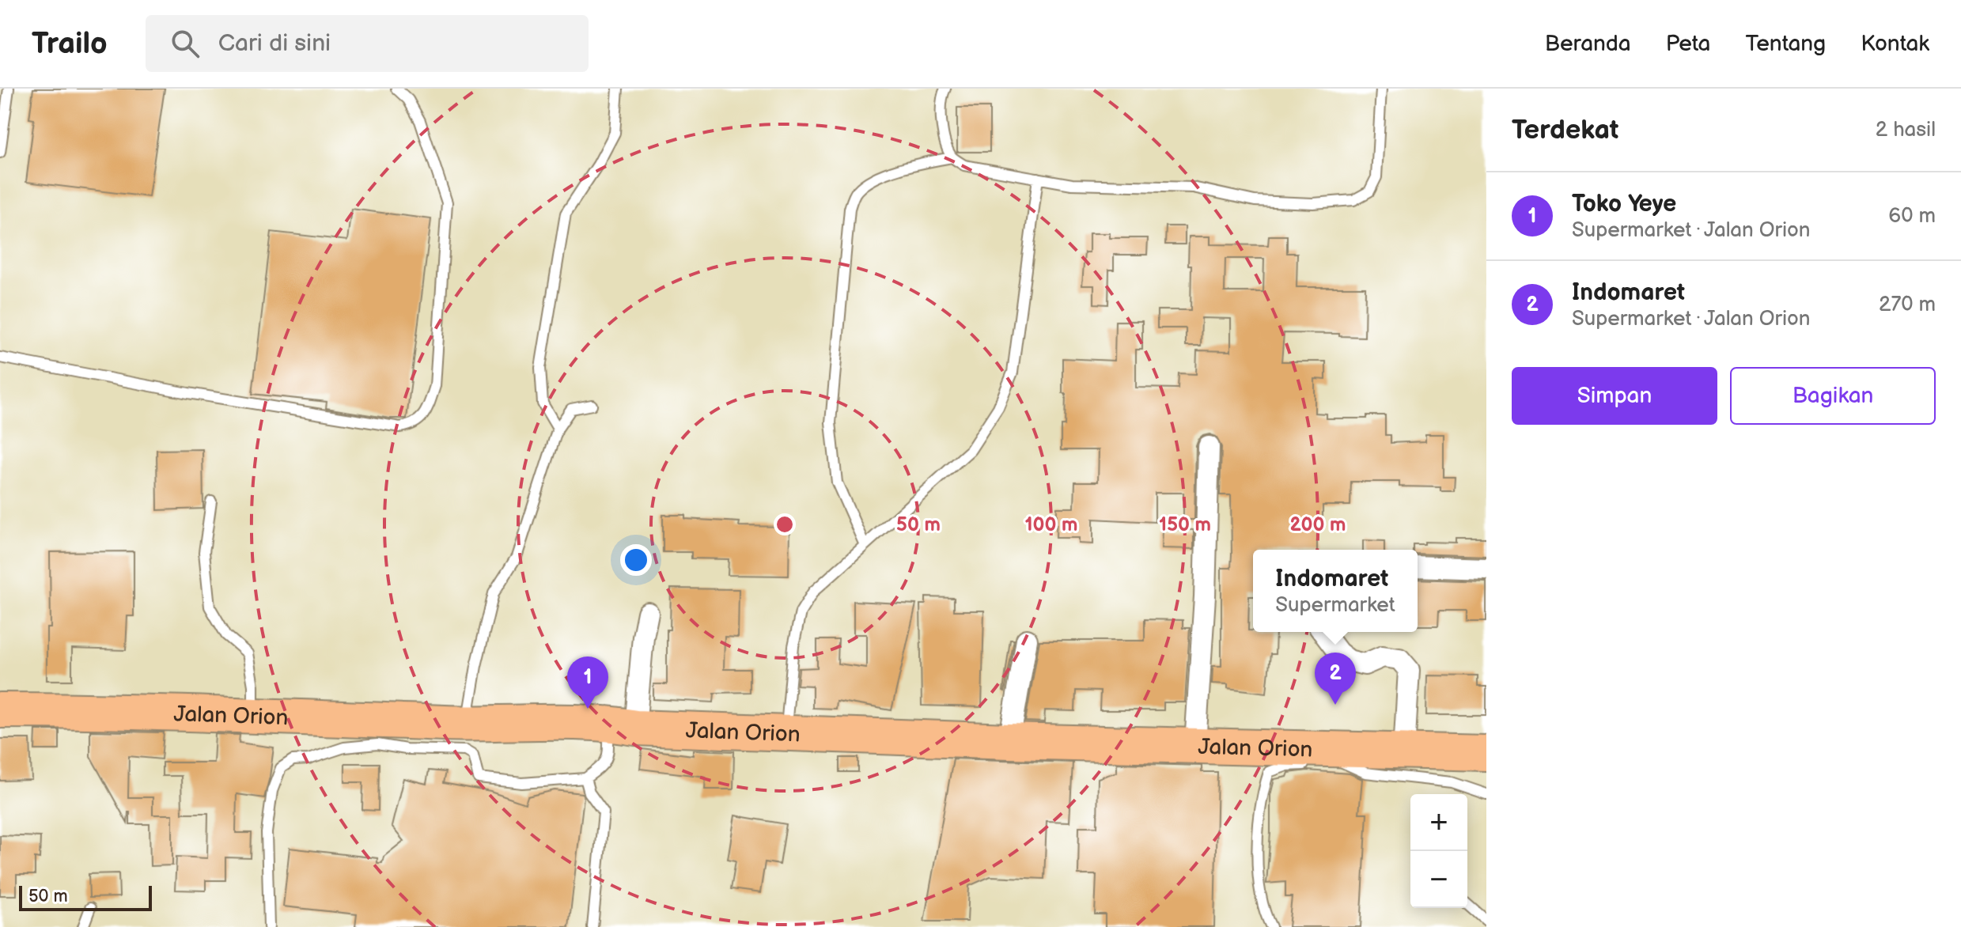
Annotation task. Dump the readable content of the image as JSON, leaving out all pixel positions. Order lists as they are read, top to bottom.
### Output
{
  "streets": {
    "highway": ["Jalan Orion"]
  },
  "scale_bar": "50 m",
  "page": {
    "header": "Trailo",
    "search": "Cari di sini",
    "nav": [
      "Beranda",
      "Peta",
      "Tentang",
      "Kontak"
    ],
    "heading": ["Terdekat", "2 hasil"],
    "list": [
      {
        "mark": "1",
        "name": "Toko Yeye",
        "note": "Supermarket · Jalan Orion",
        "value": "60 m"
      },
      {
        "mark": "2",
        "name": "Indomaret",
        "note": "Supermarket · Jalan Orion",
        "value": "270 m"
      }
    ],
    "buttons": ["Simpan", "Bagikan"],
    "popup": ["Indomaret", "Supermarket"],
    "pins": ["2", "1"],
    "map_buttons": ["+", "−"],
    "scale": "50 m"
  },
  "rings": [
    "50 m",
    "100 m",
    "150 m",
    "200 m"
  ]
}
